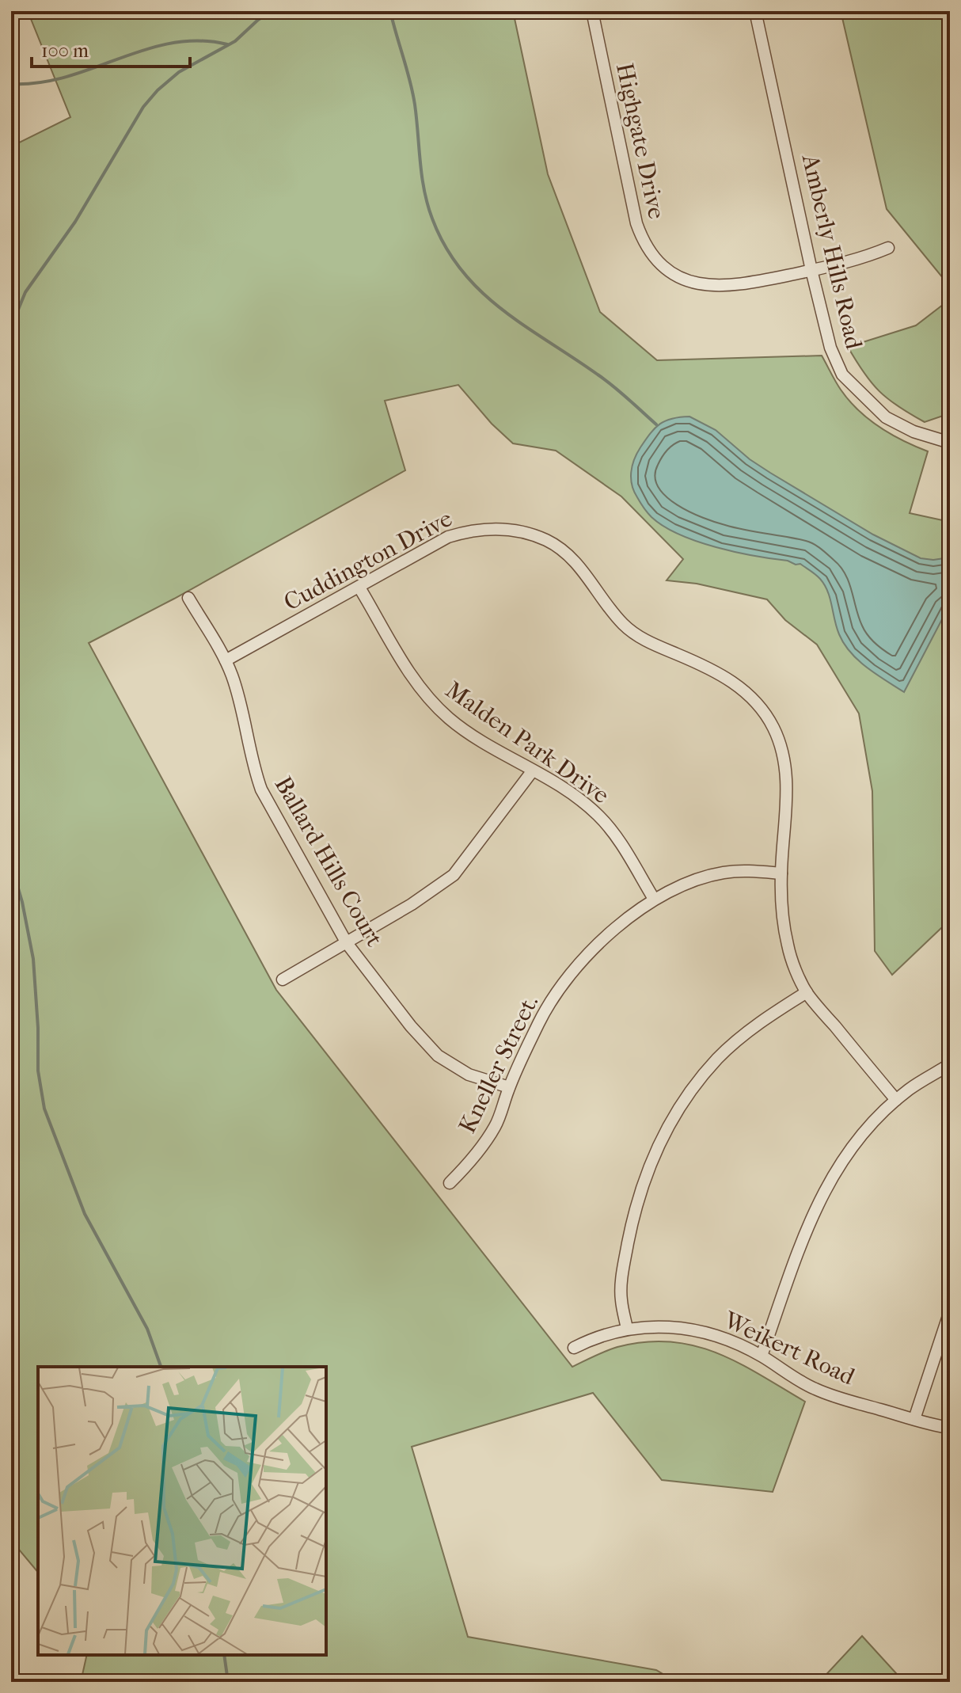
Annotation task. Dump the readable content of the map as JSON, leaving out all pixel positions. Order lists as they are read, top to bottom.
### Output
{
  "streets": {
    "street": [
      "Highgate Drive",
      "Amberly Hills Road",
      "Cuddington Drive",
      "Malden Park Drive",
      "Ballard Hills Court",
      "Kneller Street.",
      "Weikert Road"
    ]
  },
  "crossings": [
    ["Highgate Drive", "Amberly Hills Road"],
    ["Cuddington Drive", "Malden Park Drive"],
    ["Cuddington Drive", "Ballard Hills Court"],
    ["Cuddington Drive", "Kneller Street."],
    ["Malden Park Drive", "Kneller Street."],
    ["Ballard Hills Court", "Kneller Street."]
  ],
  "scale_bar": "100 m"
}
